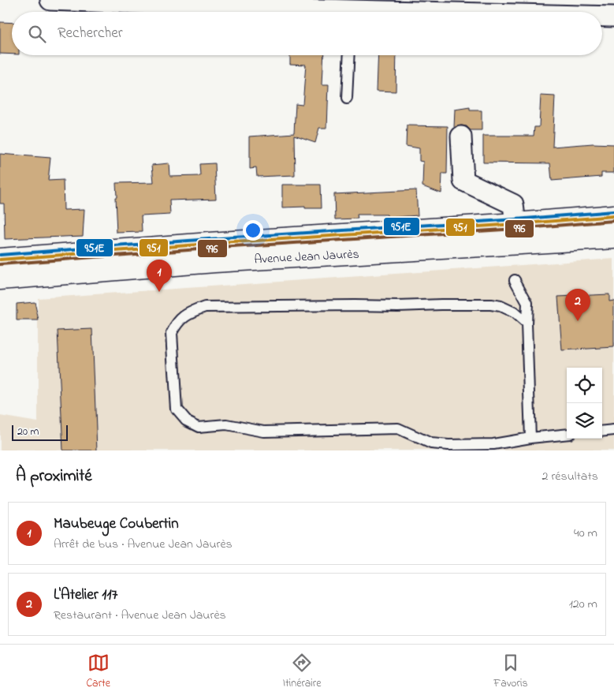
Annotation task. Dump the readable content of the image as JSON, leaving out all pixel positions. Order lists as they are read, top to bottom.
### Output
{
  "streets": {
    "main road": ["Avenue Jean Jaurès"]
  },
  "lines": ["transit line 951E", "transit line 951", "transit line 996"],
  "scale_bar": "20 m",
  "page": {
    "search": "Rechercher",
    "pins": ["1", "2"],
    "scale": "20 m",
    "heading": ["À proximité", "2 résultats"],
    "list": [
      {
        "mark": "1",
        "name": "Maubeuge Coubertin",
        "note": "Arrêt de bus · Avenue Jean Jaurès",
        "value": "40 m"
      },
      {
        "mark": "2",
        "name": "L'Atelier 117",
        "note": "Restaurant · Avenue Jean Jaurès",
        "value": "120 m"
      }
    ],
    "nav": ["Carte", "Itinéraire", "Favoris"]
  }
}
